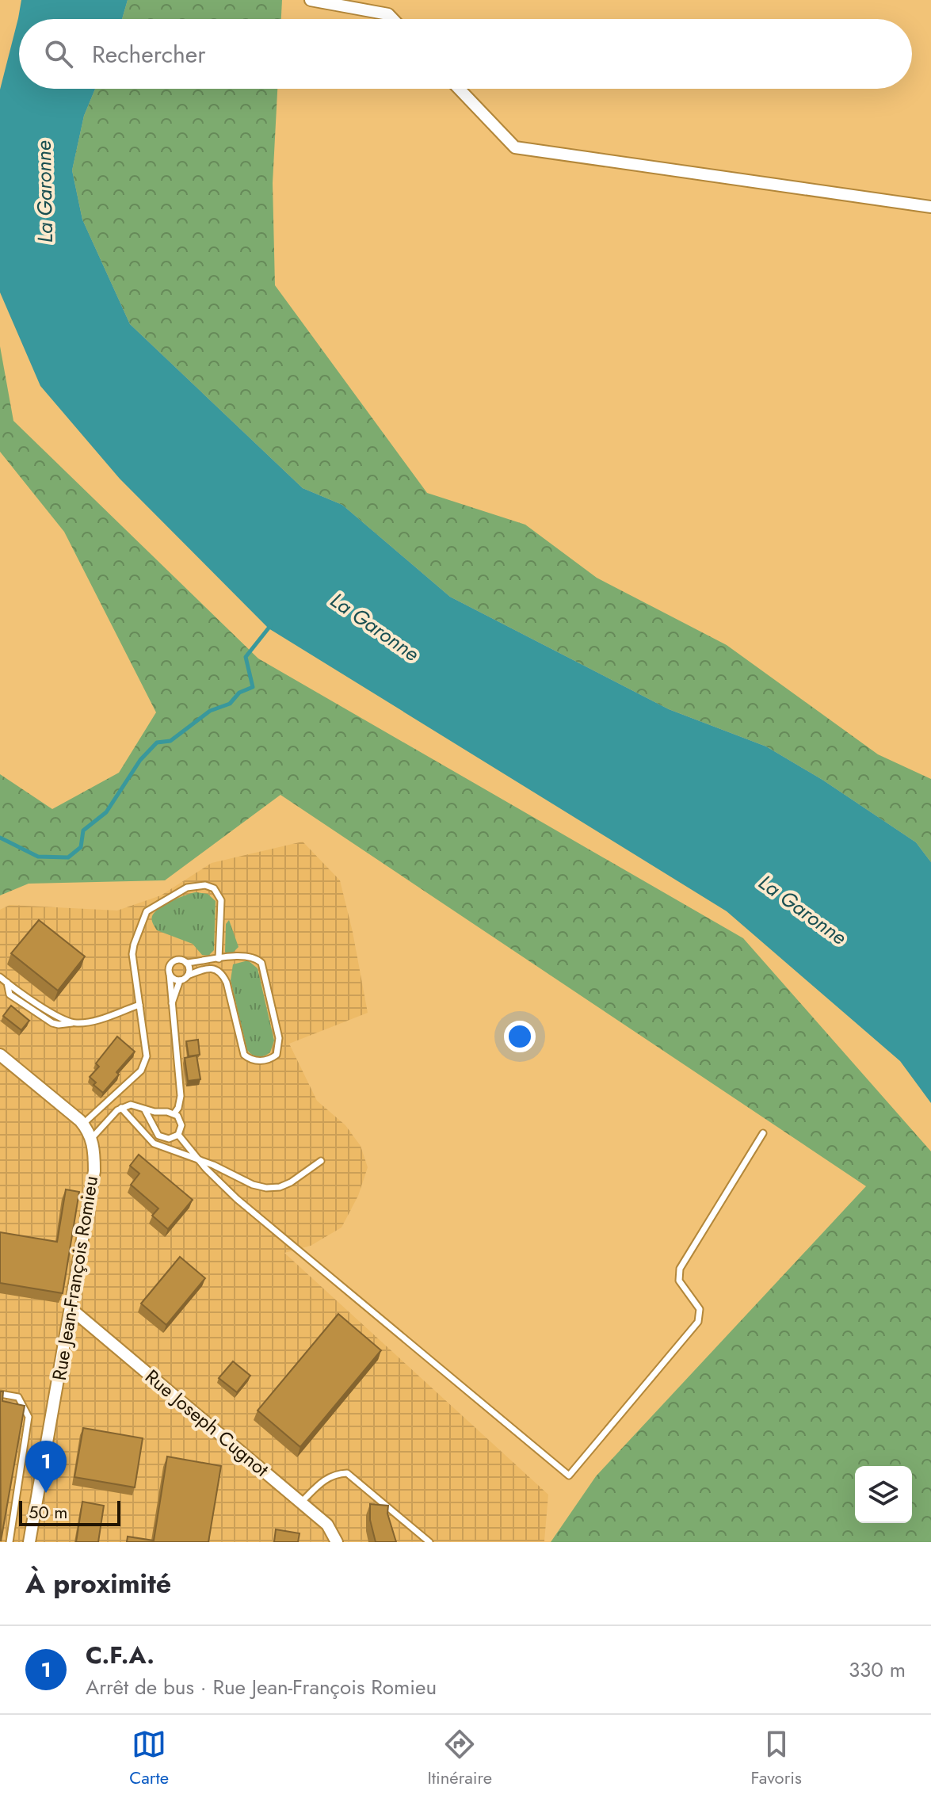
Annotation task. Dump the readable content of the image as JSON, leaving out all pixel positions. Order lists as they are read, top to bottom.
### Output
{
  "streets": {
    "street": ["Rue Jean-François Romieu", "Rue Joseph Cugnot"]
  },
  "crossings": [
    ["Rue Jean-François Romieu", "Rue Joseph Cugnot"]
  ],
  "water": ["La Garonne"],
  "scale_bar": "50 m",
  "page": {
    "search": "Rechercher",
    "pins": "1",
    "scale": "50 m",
    "heading": "À proximité",
    "list": [
      {
        "mark": "1",
        "name": "C.F.A.",
        "note": "Arrêt de bus · Rue Jean-François Romieu",
        "value": "330 m"
      }
    ],
    "nav": ["Carte", "Itinéraire", "Favoris"]
  }
}
